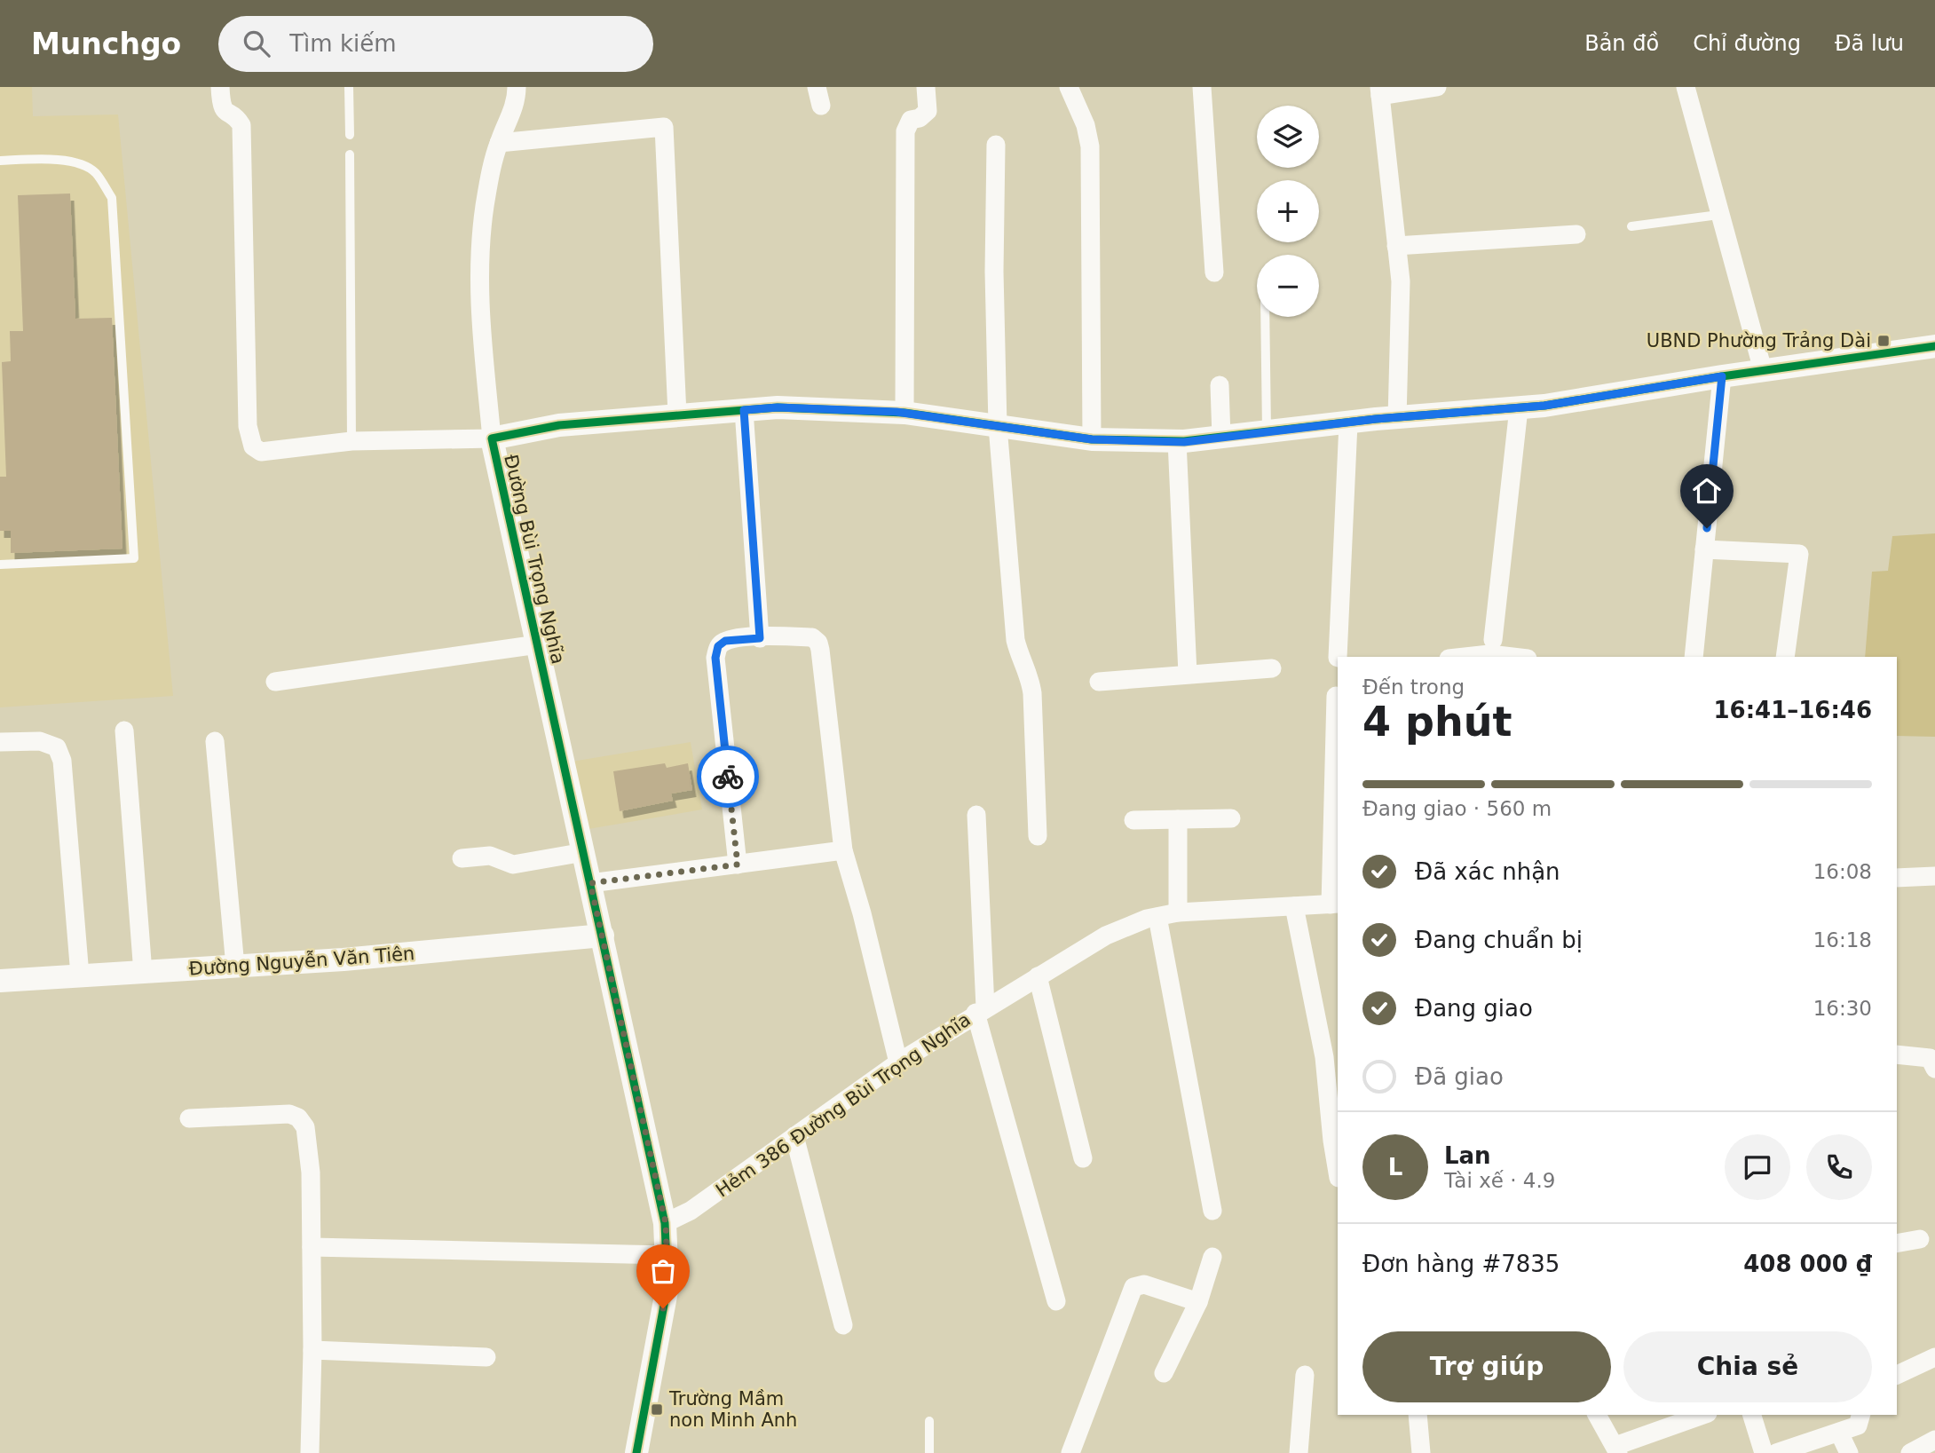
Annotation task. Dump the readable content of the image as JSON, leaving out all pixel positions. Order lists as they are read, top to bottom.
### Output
{
  "streets": {
    "street": ["Đường Bùi Trọng Nghĩa", "Đường Nguyễn Văn Tiên", "Hẻm 386 Đường Bùi Trọng Nghĩa"]
  },
  "crossings": [
    ["Đường Bùi Trọng Nghĩa", "Đường Nguyễn Văn Tiên"],
    ["Đường Bùi Trọng Nghĩa", "Hẻm 386 Đường Bùi Trọng Nghĩa"]
  ],
  "places": {
    "transit": ["UBND Phường Trảng Dài", "Trường Mầm non Minh Anh"]
  },
  "page": {
    "header": "Munchgo",
    "search": "Tìm kiếm",
    "nav": ["Bản đồ", "Chỉ đường", "Đã lưu"],
    "map_buttons": ["+", "−"],
    "heading": ["4 phút", "Đến trong", "16:41–16:46"],
    "panel": [
      "Lan",
      "Tài xế · 4.9",
      "Đơn hàng #7835",
      "408 000 ₫"
    ],
    "bar": "Đang giao · 560 m",
    "list": [
      ["Đã xác nhận", "16:08"],
      ["Đang chuẩn bị", "16:18"],
      ["Đang giao", "16:30"],
      "Đã giao"
    ],
    "round": "L",
    "buttons": ["Trợ giúp", "Chia sẻ"]
  }
}
